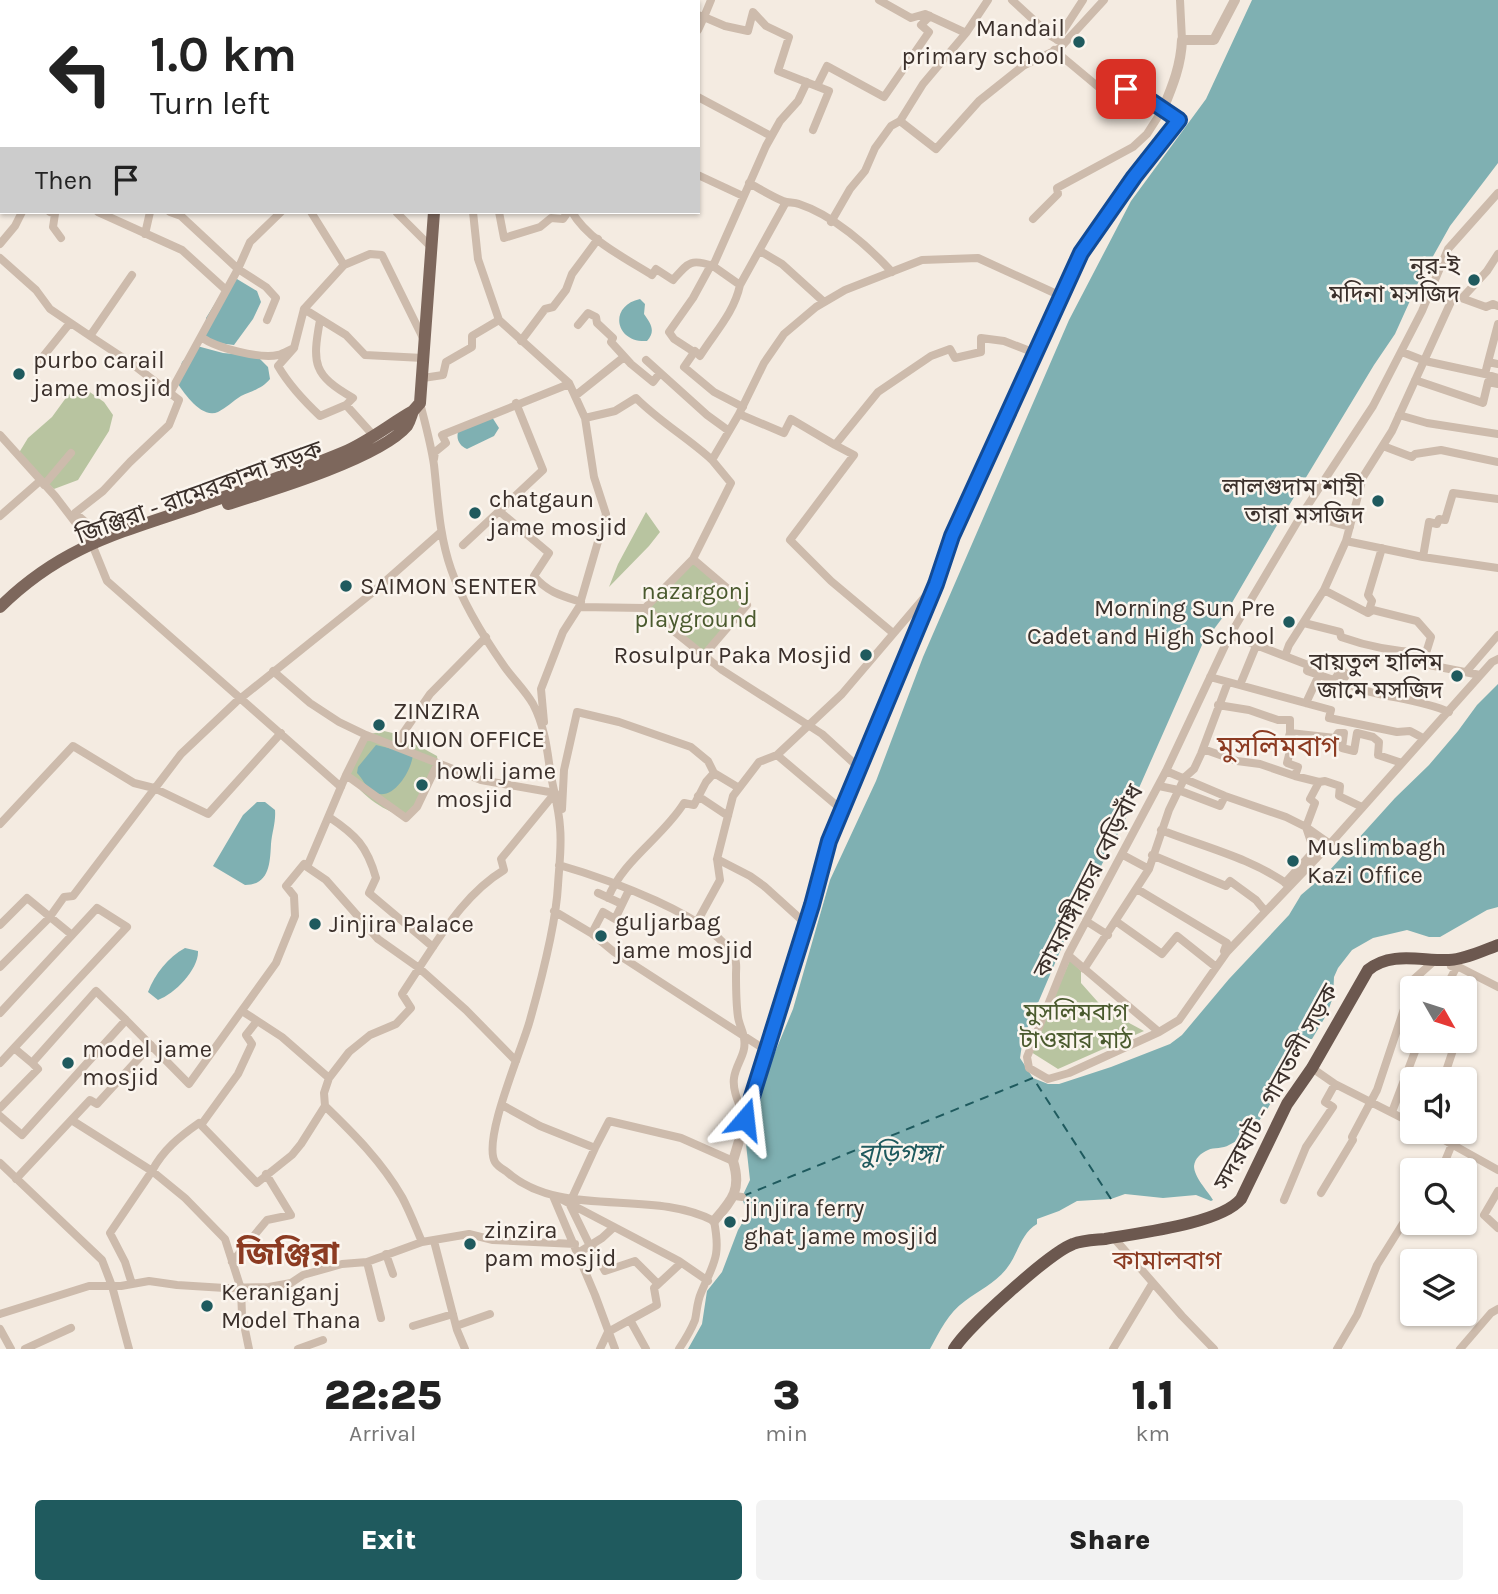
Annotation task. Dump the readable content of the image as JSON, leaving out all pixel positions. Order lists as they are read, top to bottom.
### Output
{
  "streets": {
    "highway": ["সদরঘাট - গাবতলী সড়ক"],
    "main road": ["জিঞ্জিরা - রামেরকান্দা সড়ক"],
    "street": ["কামরাঙ্গীরচর বেড়িবাঁধ"]
  },
  "districts": ["মুসলিমবাগ", "জিঞ্জিরা", "কামালবাগ"],
  "water": ["বুড়িগঙ্গা"],
  "parks": ["nazargonj playground", "মুসলিমবাগ টাওয়ার মাঠ"],
  "places": [
    "Mandail primary school",
    "নূর-ই মদিনা মসজিদ",
    "purbo carail jame mosjid",
    "লালগুদাম শাহী তারা মসজিদ",
    "chatgaun jame mosjid",
    "SAIMON SENTER",
    "Morning Sun Pre Cadet and High School",
    "Rosulpur Paka Mosjid",
    "বায়তুল হালিম জামে মসজিদ",
    "ZINZIRA UNION OFFICE",
    "howli jame mosjid",
    "Muslimbagh Kazi Office",
    "Jinjira Palace",
    "guljarbag jame mosjid",
    "model jame mosjid",
    "jinjira ferry ghat jame mosjid",
    "zinzira pam mosjid",
    "Keraniganj Model Thana"
  ],
  "north": "bottom right",
  "page": {
    "turn": ["1.0 km", "Turn left"],
    "then": "Then",
    "eta": [
      "22:25",
      "Arrival",
      "3",
      "min",
      "1.1",
      "km"
    ],
    "buttons": ["Exit", "Share"]
  }
}
